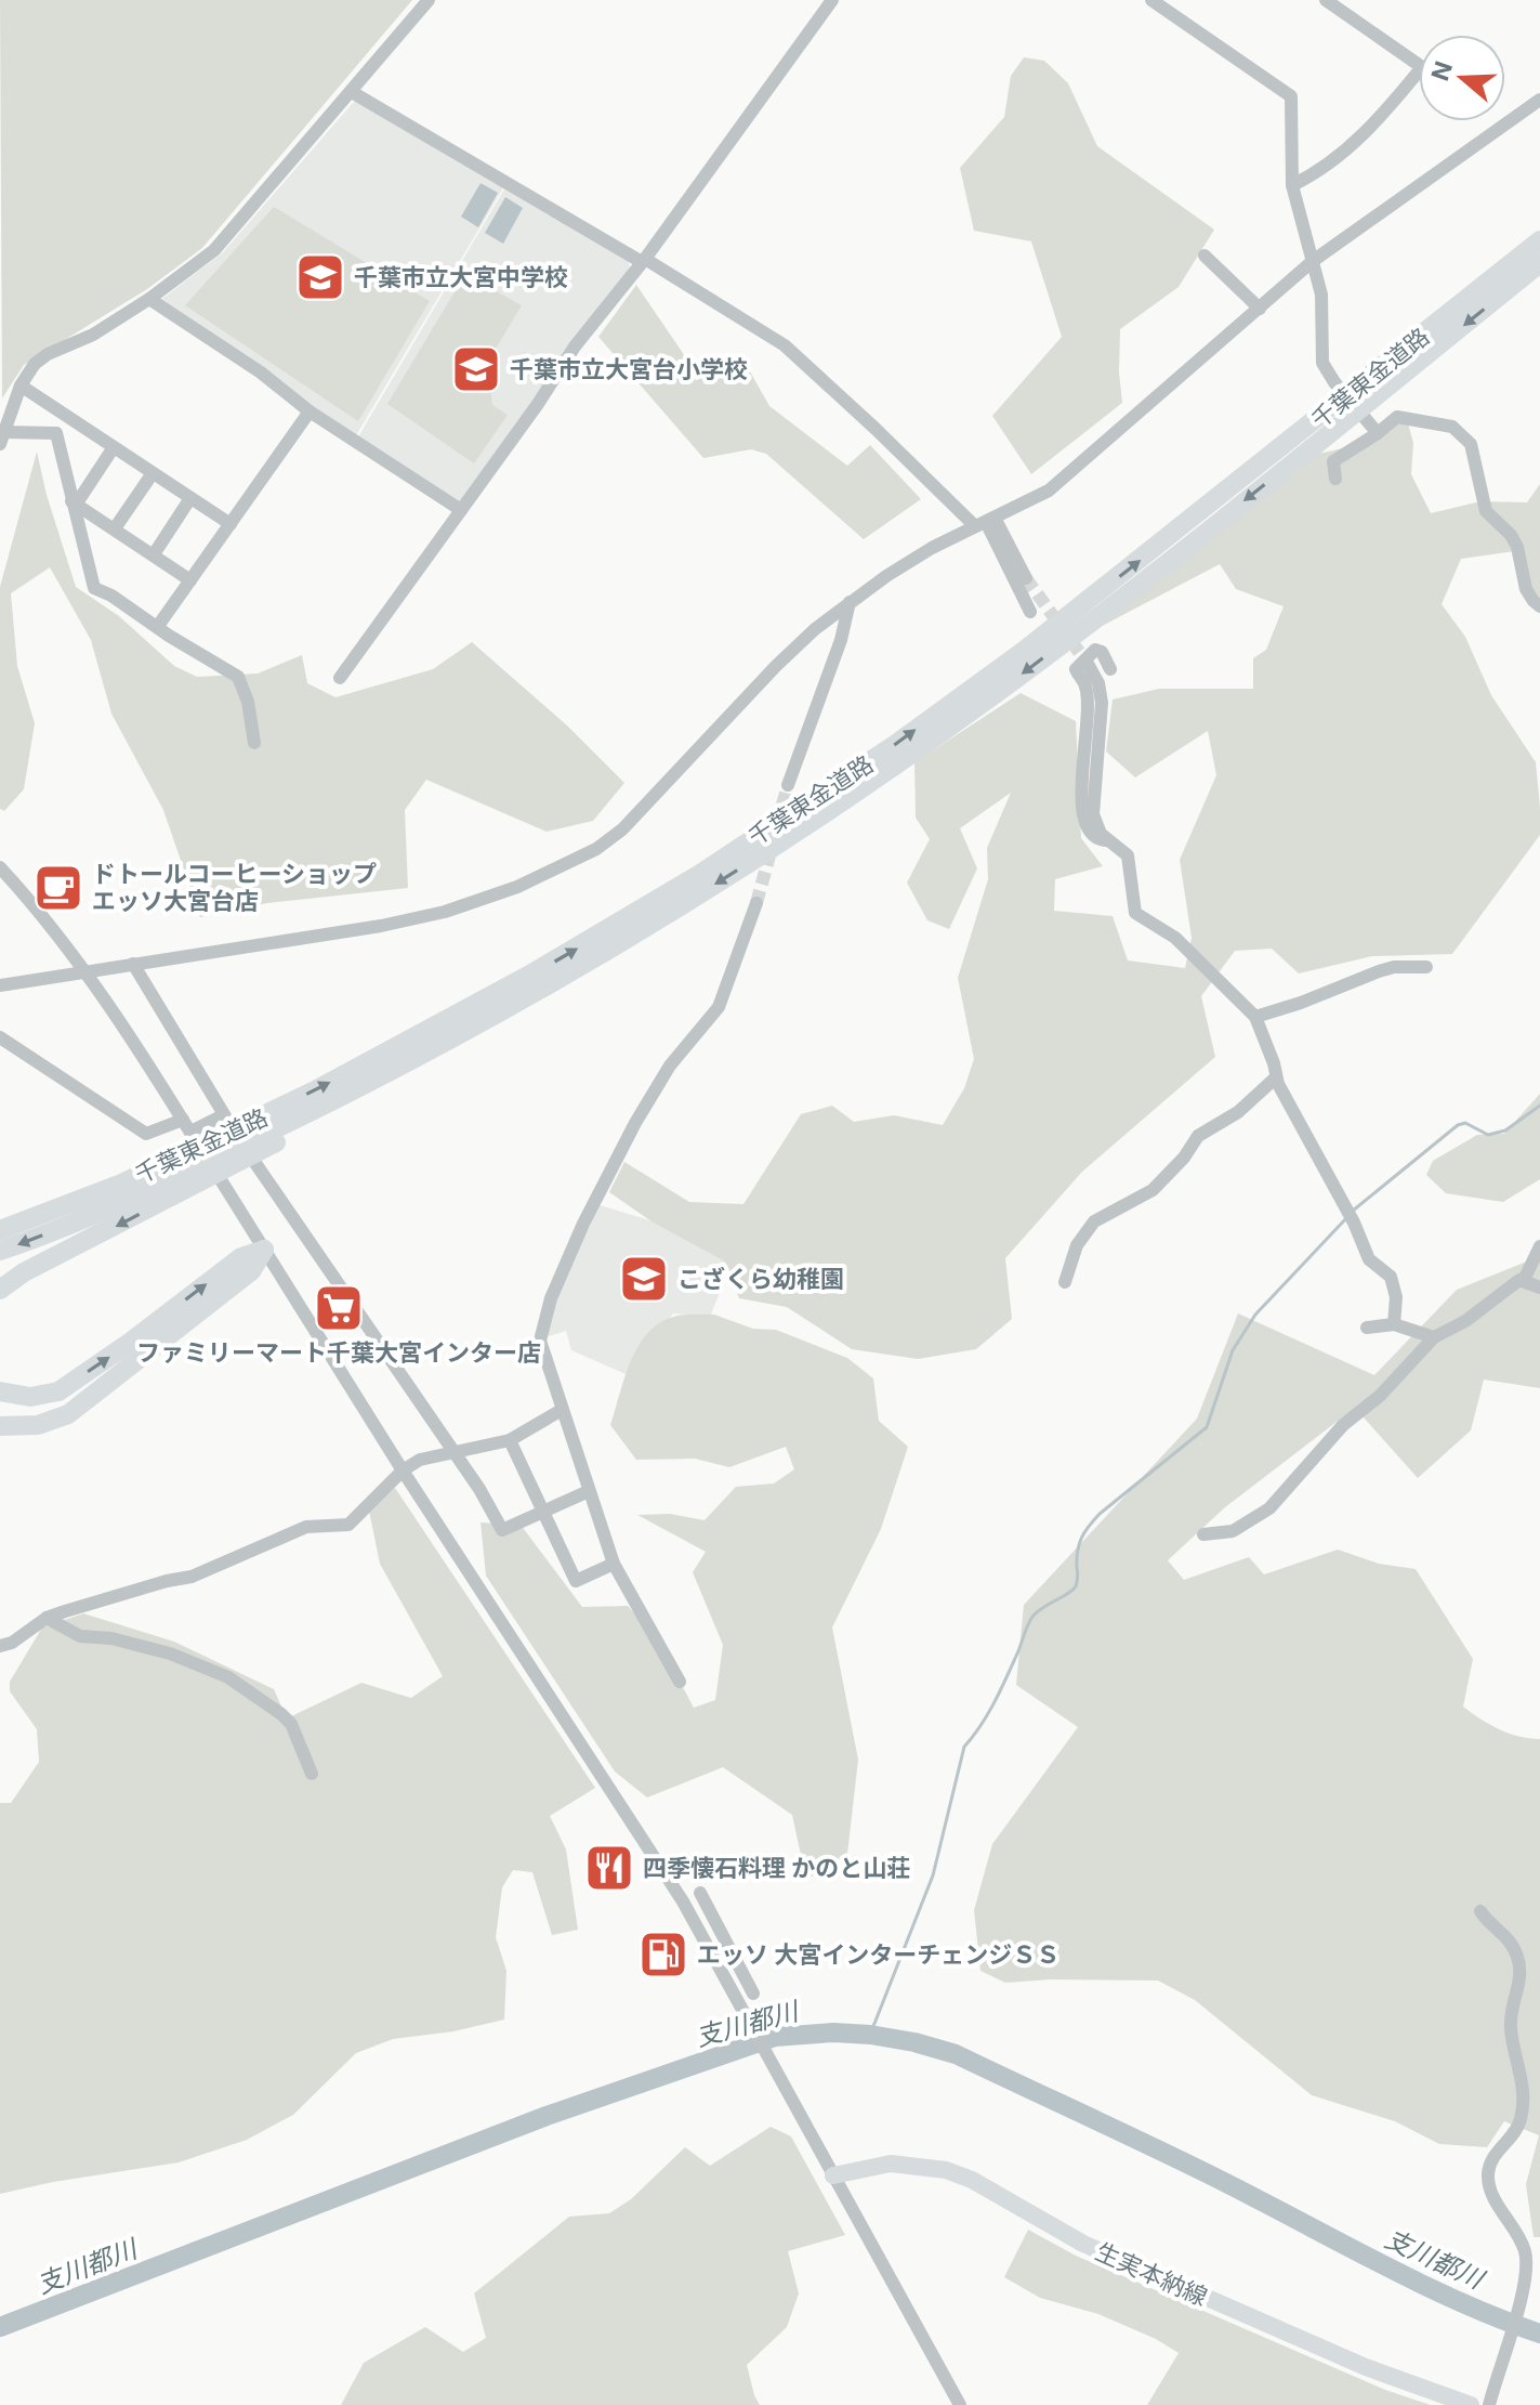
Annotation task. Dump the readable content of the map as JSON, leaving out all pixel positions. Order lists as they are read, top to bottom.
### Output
{
  "streets": {
    "highway": ["千葉東金道路"],
    "main road": ["生実本納線"]
  },
  "water": ["支川都川"],
  "places": {
    "school or university": ["千葉市立大宮中学校", "千葉市立大宮台小学校", "こざくら幼稚園"],
    "cafe": ["ドトールコーヒーショップ エッソ大宮台店"],
    "supermarket": ["ファミリーマート千葉大宮インター店"],
    "restaurant": ["四季懐石料理 かのと山荘"],
    "fuel station": ["エッソ 大宮インターチェンジＳＳ"]
  },
  "north": "left"
}
